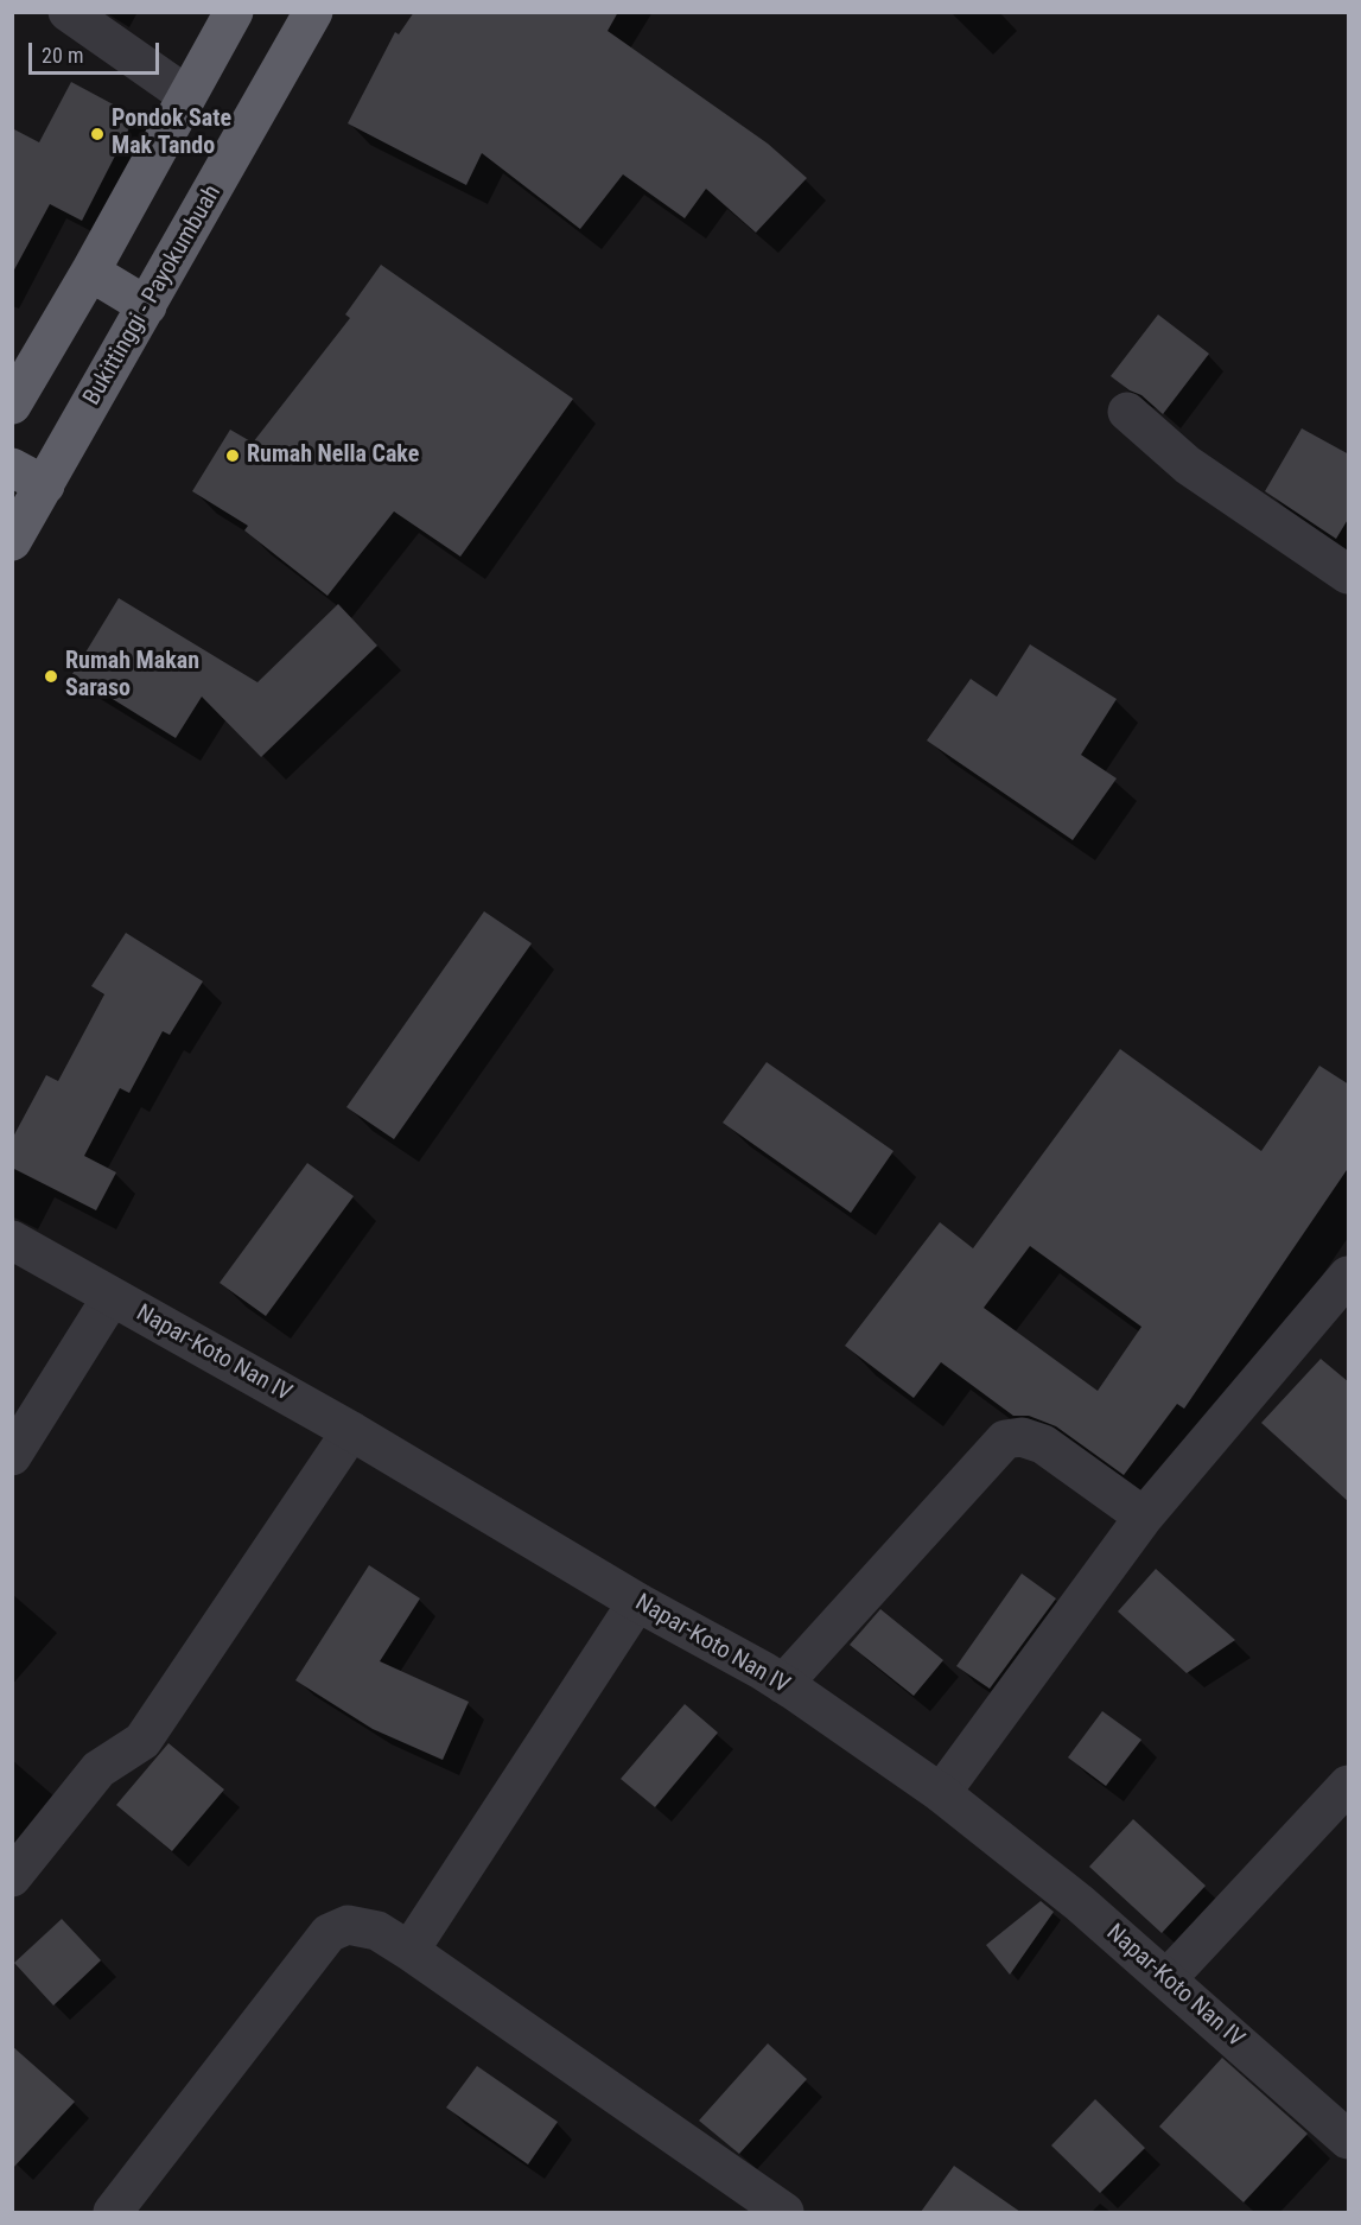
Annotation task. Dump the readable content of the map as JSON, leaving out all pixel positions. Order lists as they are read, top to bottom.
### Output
{
  "streets": {
    "highway": ["Bukittinggi - Payokumbuah"],
    "street": ["Napar-Koto Nan IV"]
  },
  "places": ["Pondok Sate Mak Tando", "Rumah Nella Cake", "Rumah Makan Saraso"],
  "scale_bar": "20 m"
}
